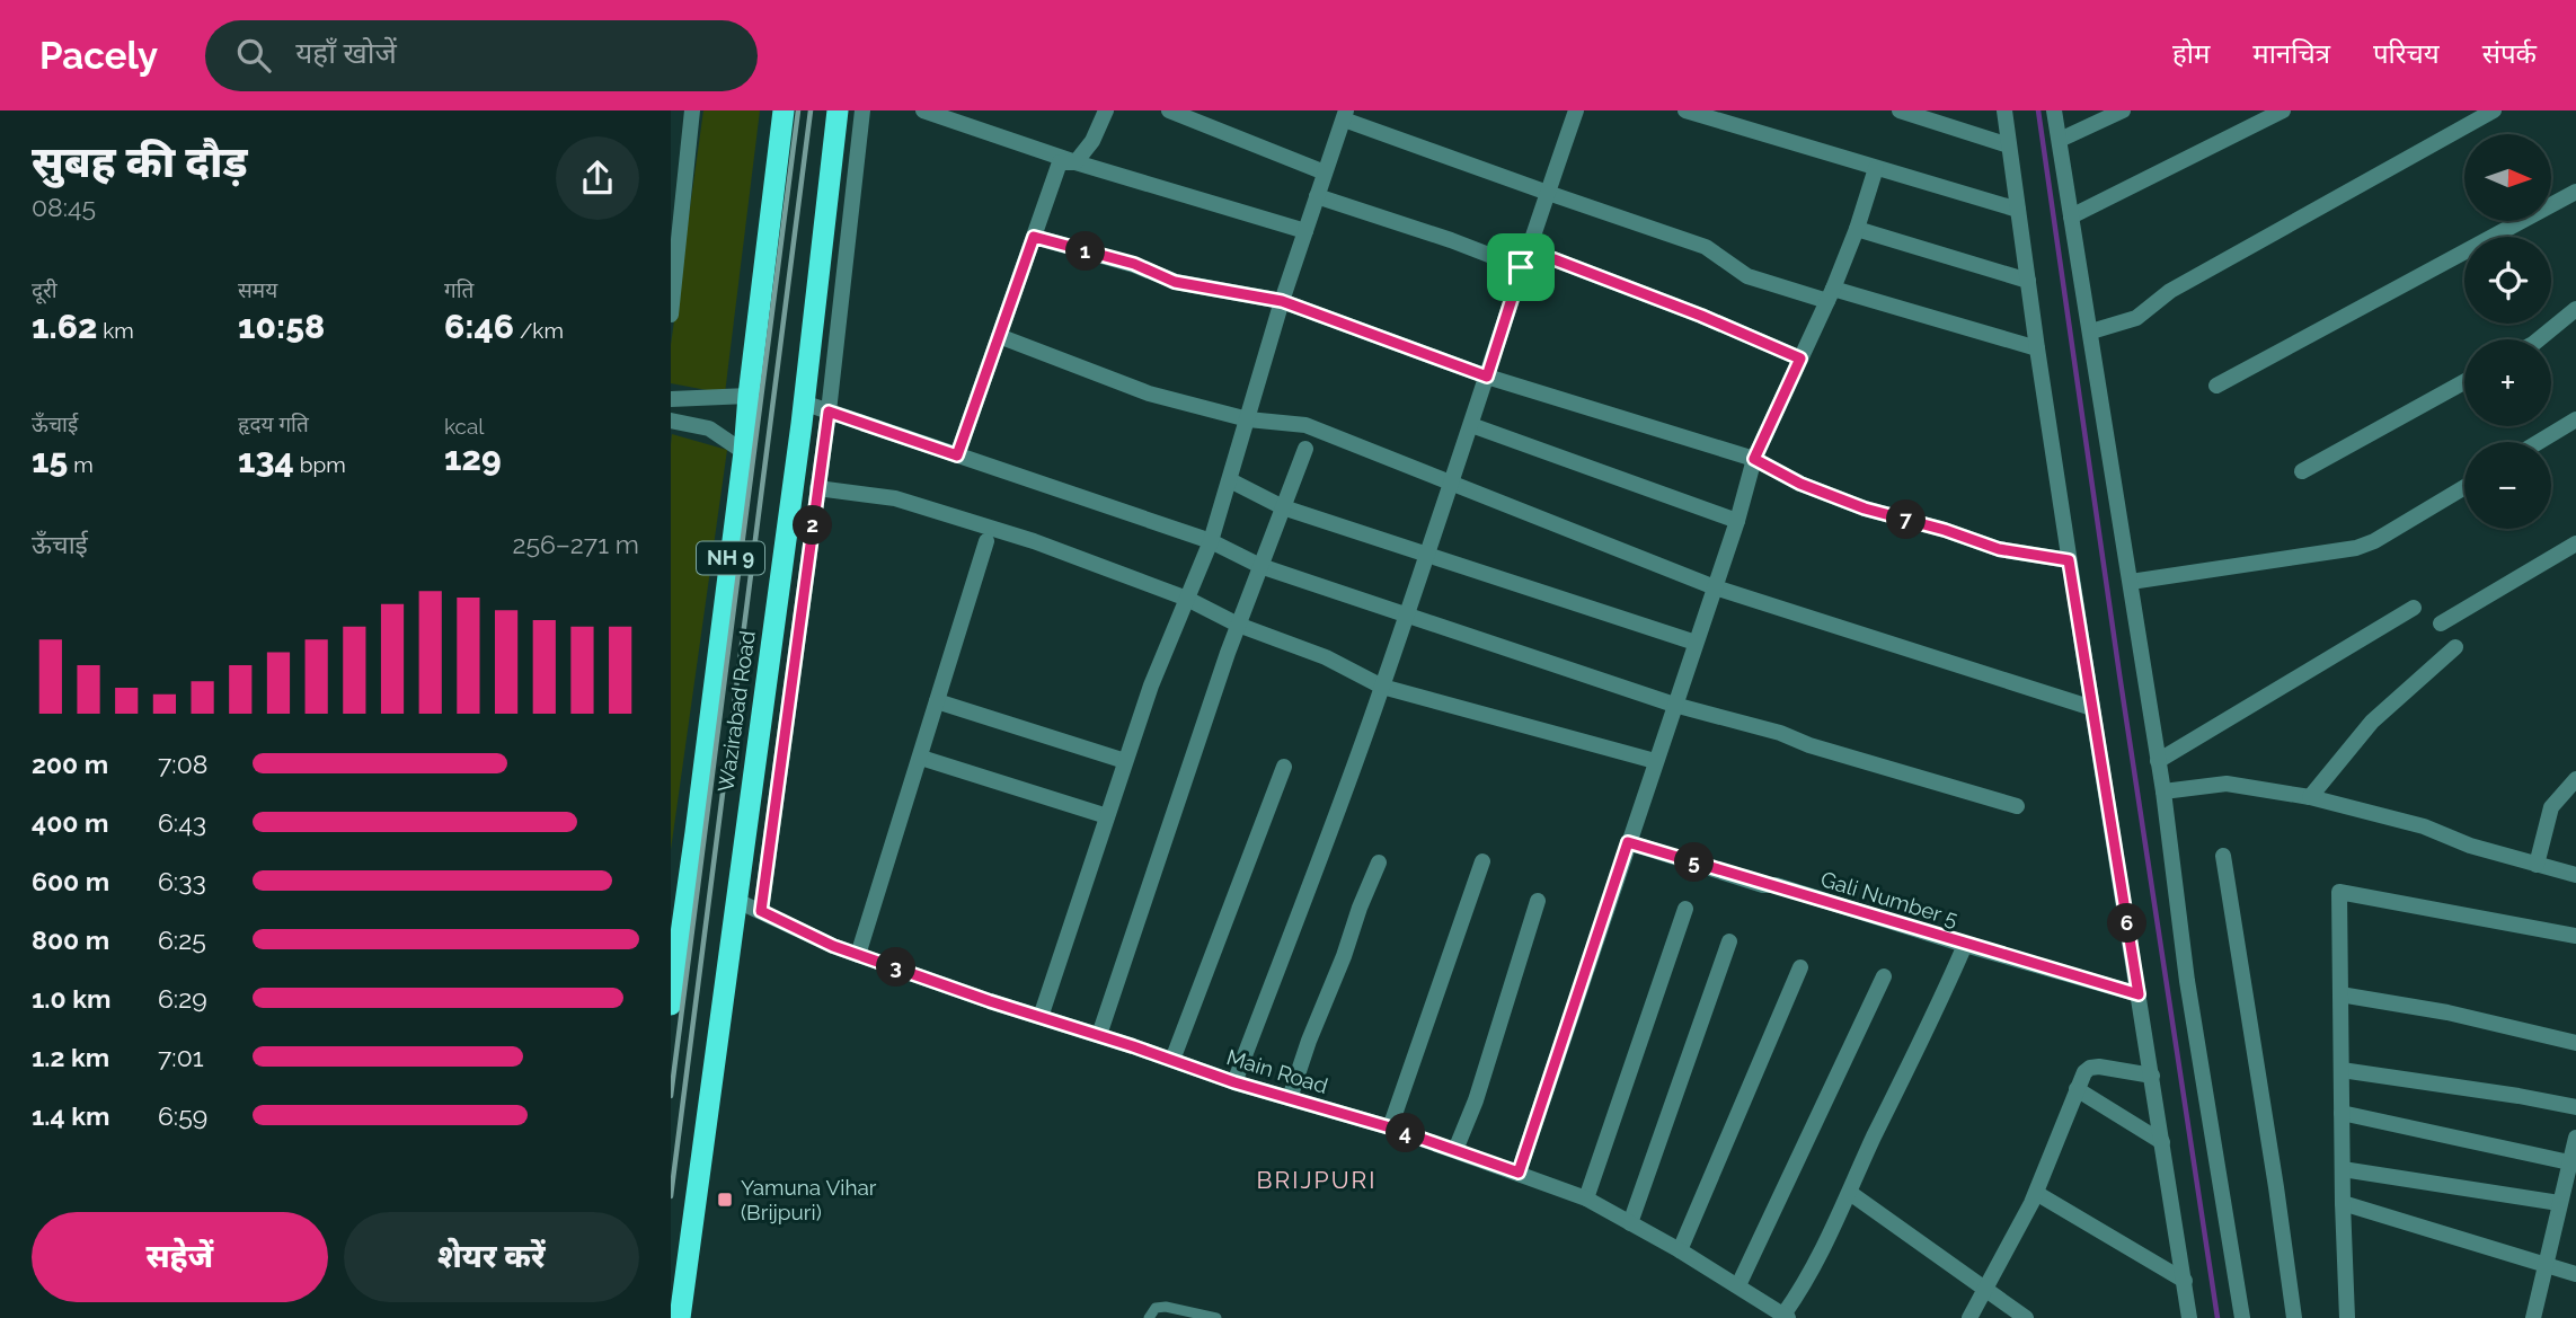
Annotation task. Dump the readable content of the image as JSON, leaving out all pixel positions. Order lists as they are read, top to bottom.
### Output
{
  "streets": {
    "highway": ["NH 9", "Wazirabad Road"],
    "street": ["Gali Number 5", "Main Road"]
  },
  "crossings": [
    ["Wazirabad Road", "Main Road"]
  ],
  "districts": ["BRIJPURI"],
  "places": {
    "transit": ["Yamuna Vihar (Brijpuri)"]
  },
  "north": "right",
  "page": {
    "header": "Pacely",
    "search": "यहाँ खोजें",
    "nav": [
      "होम",
      "मानचित्र",
      "परिचय",
      "संपर्क"
    ],
    "heading": ["सुबह की दौड़", "08:45"],
    "map_buttons": ["+", "−"],
    "pins": [
      "1",
      "7",
      "2",
      "5",
      "6",
      "3",
      "4"
    ],
    "stats": [
      ["दूरी", "1.62 km"],
      ["समय", "10:58"],
      ["गति", "6:46 /km"],
      ["ऊँचाई", "15 m"],
      ["हृदय गति", "134 bpm"],
      ["kcal", "129"]
    ],
    "chart": ["ऊँचाई", "256–271 m"],
    "list": [
      {
        "name": "200 m",
        "note": "7:08"
      },
      {
        "name": "400 m",
        "note": "6:43"
      },
      {
        "name": "600 m",
        "note": "6:33"
      },
      {
        "name": "800 m",
        "note": "6:25"
      },
      {
        "name": "1.0 km",
        "note": "6:29"
      },
      {
        "name": "1.2 km",
        "note": "7:01"
      },
      {
        "name": "1.4 km",
        "note": "6:59"
      }
    ],
    "buttons": ["सहेजें", "शेयर करें"]
  }
}
